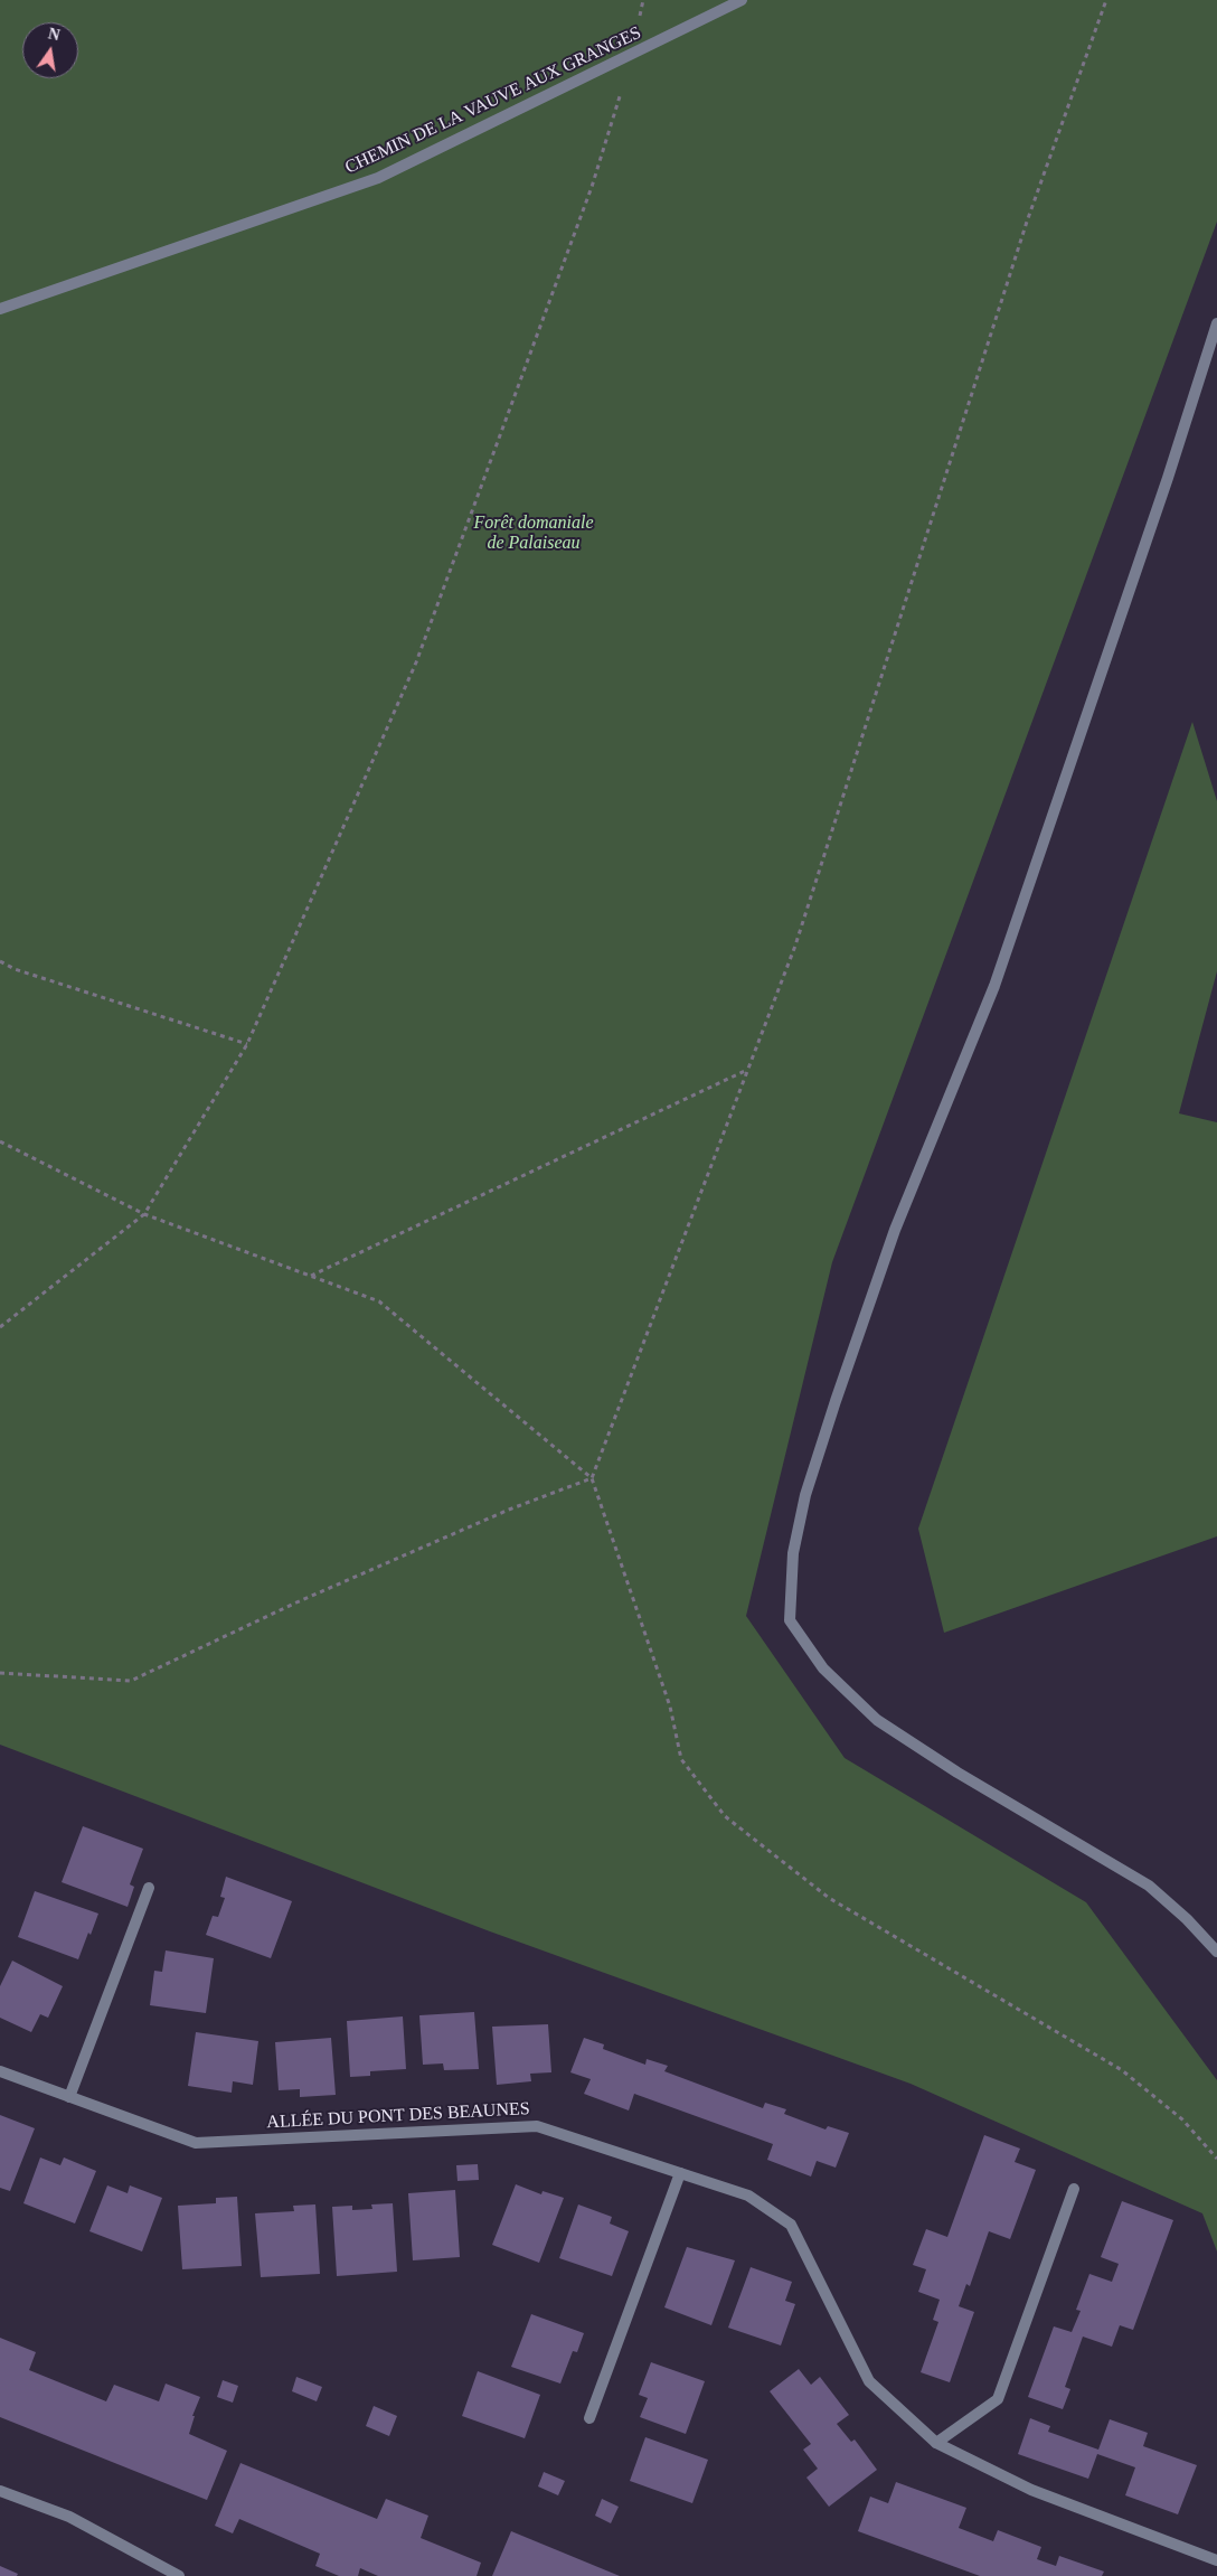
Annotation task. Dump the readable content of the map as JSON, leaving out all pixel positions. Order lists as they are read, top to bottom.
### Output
{
  "streets": {
    "street": ["CHEMIN DE LA VAUVE AUX GRANGES", "ALLÉE DU PONT DES BEAUNES"]
  },
  "parks": ["Forêt domaniale de Palaiseau"],
  "north": "top"
}
